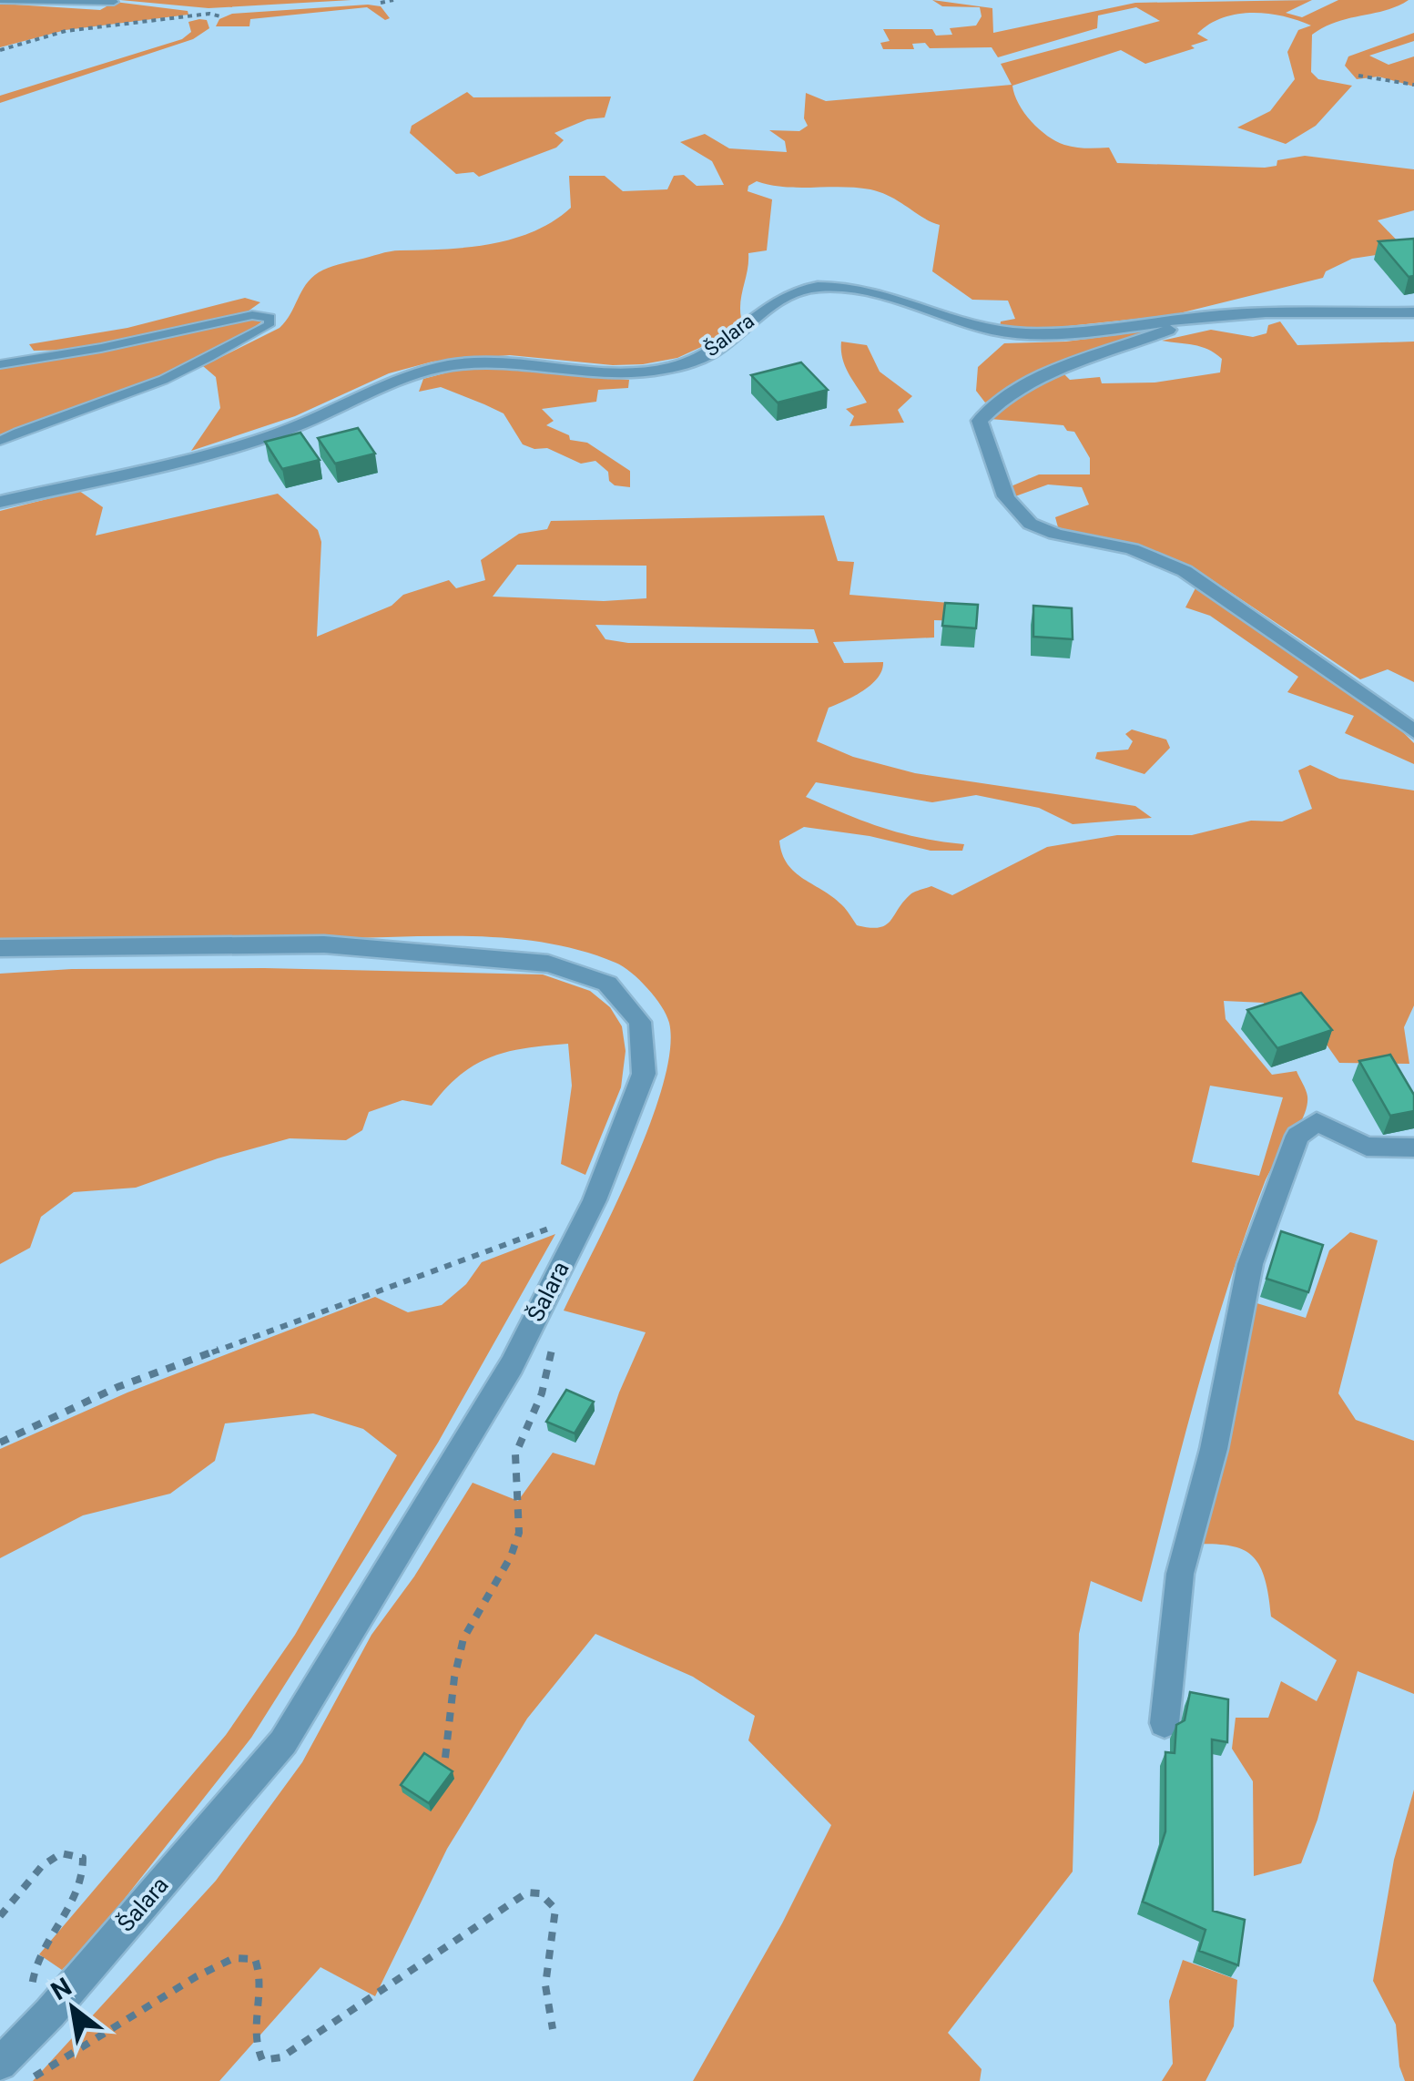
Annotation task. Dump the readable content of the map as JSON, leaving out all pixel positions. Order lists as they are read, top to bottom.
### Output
{
  "streets": {
    "street": ["Šalara"]
  },
  "north": "top left"
}
